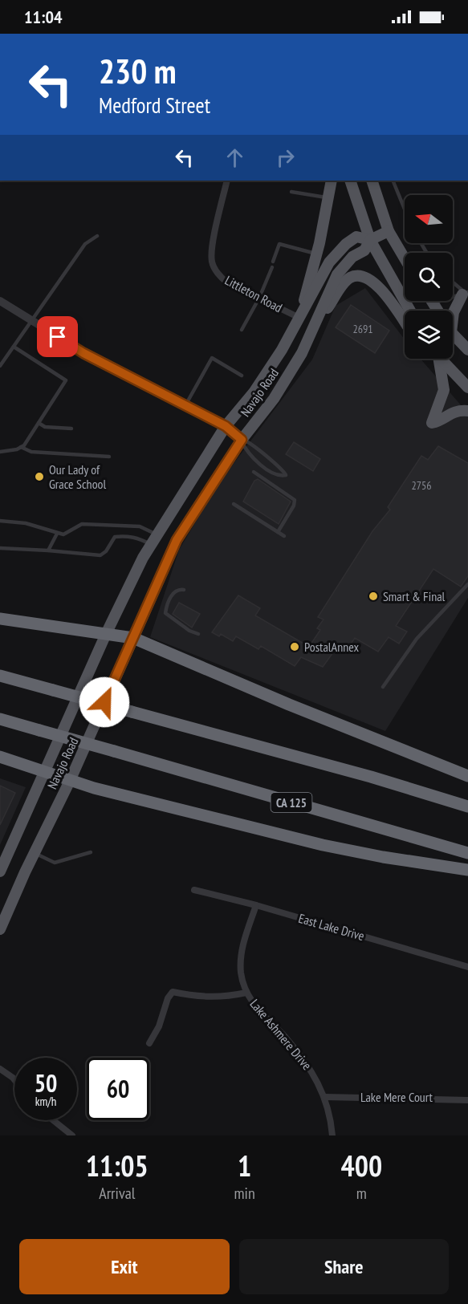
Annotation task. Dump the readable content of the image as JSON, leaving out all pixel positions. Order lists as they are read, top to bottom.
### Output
{
  "streets": {
    "highway": ["CA 125"],
    "main road": ["Navajo Road"],
    "street": [
      "Littleton Road",
      "East Lake Drive",
      "Lake Ashmere Drive",
      "Lake Mere Court"
    ]
  },
  "crossings": [
    ["Littleton Road", "Navajo Road"],
    ["East Lake Drive", "Lake Ashmere Drive"],
    ["Lake Ashmere Drive", "Lake Mere Court"]
  ],
  "places": ["Our Lady of Grace School", "Smart & Final", "PostalAnnex"],
  "house_numbers": ["2691", "2756"],
  "north": "left",
  "page": {
    "status": "11:04",
    "turn": ["230 m", "Medford Street"],
    "speed": "50 km/h",
    "limit": "60",
    "eta": [
      "11:05",
      "Arrival",
      "1",
      "min",
      "400",
      "m"
    ],
    "buttons": ["Exit", "Share"]
  }
}
